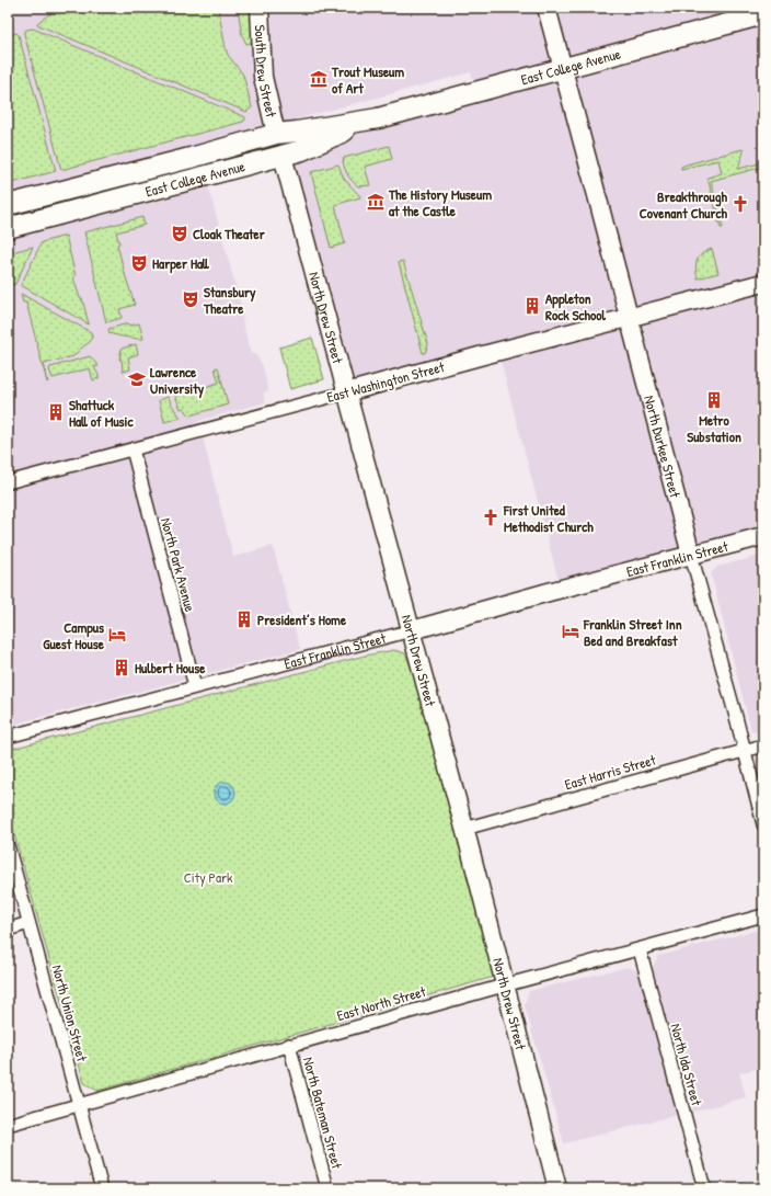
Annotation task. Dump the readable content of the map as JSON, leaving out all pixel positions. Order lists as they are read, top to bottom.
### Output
{
  "streets": {
    "main road": ["East College Avenue"],
    "street": [
      "South Drew Street",
      "North Drew Street",
      "East Washington Street",
      "North Durkee Street",
      "East Franklin Street",
      "North Park Avenue",
      "East Harris Street",
      "East North Street",
      "North Union Street",
      "North Ida Street",
      "North Bateman Street"
    ]
  },
  "crossings": [
    ["East College Avenue", "South Drew Street"],
    ["East College Avenue", "North Drew Street"],
    ["East College Avenue", "North Durkee Street"],
    ["South Drew Street", "North Drew Street"],
    ["North Drew Street", "East Washington Street"],
    ["North Drew Street", "East Franklin Street"],
    ["North Drew Street", "East Harris Street"],
    ["North Drew Street", "East North Street"],
    ["East Washington Street", "North Durkee Street"],
    ["East Washington Street", "North Park Avenue"],
    ["North Durkee Street", "East Franklin Street"],
    ["North Durkee Street", "East Harris Street"],
    ["East Franklin Street", "North Park Avenue"],
    ["East North Street", "North Union Street"],
    ["East North Street", "North Ida Street"],
    ["East North Street", "North Bateman Street"]
  ],
  "parks": ["City Park"],
  "places": {
    "museum": ["Trout Museum of Art", "The History Museum at the Castle"],
    "church": ["Breakthrough Covenant Church", "First United Methodist Church"],
    "theatre": ["Cloak Theater", "Harper Hall", "Stansbury Theatre"],
    "building": [
      "Appleton Rock School",
      "Metro Substation",
      "Shattuck Hall of Music",
      "President’s Home",
      "Hulbert House"
    ],
    "school or university": ["Lawrence University"],
    "hotel": ["Franklin Street Inn Bed and Breakfast", "Campus Guest House"]
  }
}
